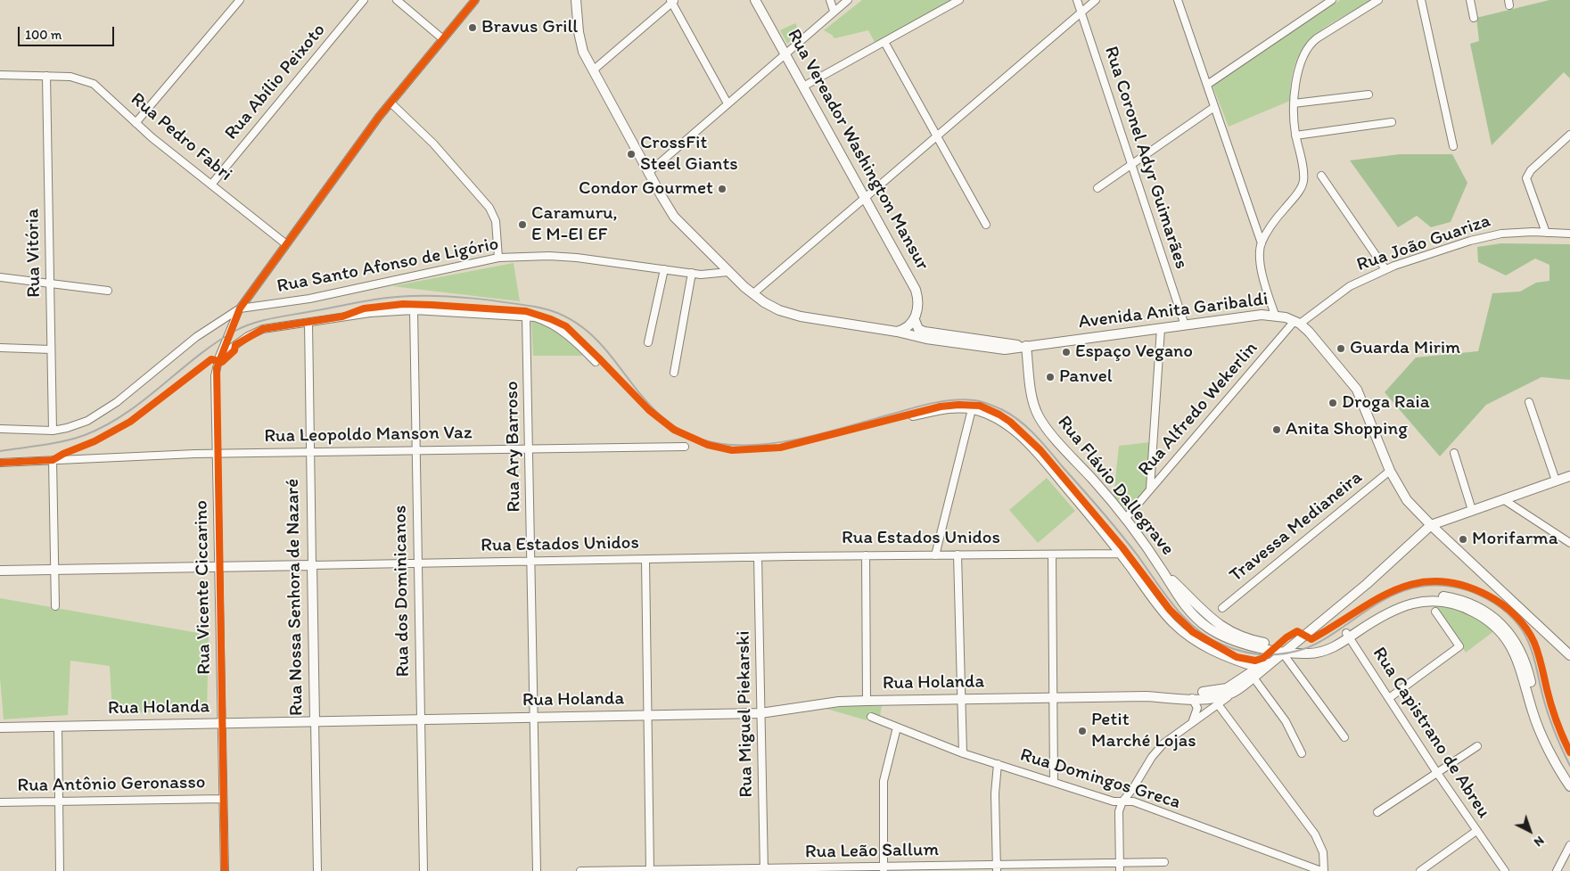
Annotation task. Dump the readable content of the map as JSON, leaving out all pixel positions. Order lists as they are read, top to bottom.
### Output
{
  "streets": {
    "main road": [
      "Rua Vereador Washington Mansur",
      "Avenida Anita Garibaldi",
      "Rua Flávio Dallegrave",
      "Rua Estados Unidos",
      "Rua Nossa Senhora de Nazaré",
      "Rua Holanda"
    ],
    "street": [
      "Rua Abílio Peixoto",
      "Rua Pedro Fabri",
      "Rua Coronel Adyr Guimarães",
      "Rua João Guariza",
      "Rua Vitória",
      "Rua Santo Afonso de Ligório",
      "Rua Alfredo Wekerlin",
      "Rua Leopoldo Manson Vaz",
      "Rua Ary Barroso",
      "Travessa Medianeira",
      "Rua Vicente Ciccarino",
      "Rua dos Dominicanos",
      "Rua Miguel Piekarski",
      "Rua Capistrano de Abreu",
      "Rua Domingos Greca",
      "Rua Antônio Geronasso",
      "Rua Leão Sallum"
    ]
  },
  "crossings": [
    ["Rua Abílio Peixoto", "Rua Pedro Fabri"],
    ["Rua Pedro Fabri", "Rua Vitória"],
    ["Rua Vereador Washington Mansur", "Avenida Anita Garibaldi"],
    ["Rua Coronel Adyr Guimarães", "Avenida Anita Garibaldi"],
    ["Rua João Guariza", "Avenida Anita Garibaldi"],
    ["Rua João Guariza", "Rua Alfredo Wekerlin"],
    ["Rua Santo Afonso de Ligório", "Avenida Anita Garibaldi"],
    ["Rua Santo Afonso de Ligório", "Rua Vicente Ciccarino"],
    ["Avenida Anita Garibaldi", "Rua Alfredo Wekerlin"],
    ["Avenida Anita Garibaldi", "Rua Flávio Dallegrave"],
    ["Rua Alfredo Wekerlin", "Rua Flávio Dallegrave"],
    ["Rua Leopoldo Manson Vaz", "Rua Ary Barroso"],
    ["Rua Leopoldo Manson Vaz", "Rua Vicente Ciccarino"],
    ["Rua Leopoldo Manson Vaz", "Rua dos Dominicanos"],
    ["Rua Leopoldo Manson Vaz", "Rua Nossa Senhora de Nazaré"],
    ["Rua Ary Barroso", "Rua Estados Unidos"],
    ["Rua Ary Barroso", "Rua Holanda"],
    ["Rua Flávio Dallegrave", "Rua Estados Unidos"],
    ["Rua Flávio Dallegrave", "Rua Capistrano de Abreu"],
    ["Rua Estados Unidos", "Rua Vicente Ciccarino"],
    ["Rua Estados Unidos", "Rua dos Dominicanos"],
    ["Rua Estados Unidos", "Rua Nossa Senhora de Nazaré"],
    ["Rua Estados Unidos", "Rua Miguel Piekarski"],
    ["Rua Vicente Ciccarino", "Rua Holanda"],
    ["Rua Vicente Ciccarino", "Rua Antônio Geronasso"],
    ["Rua dos Dominicanos", "Rua Holanda"],
    ["Rua Nossa Senhora de Nazaré", "Rua Holanda"],
    ["Rua Holanda", "Rua Miguel Piekarski"],
    ["Rua Miguel Piekarski", "Rua Leão Sallum"]
  ],
  "places": [
    "Bravus Grill",
    "CrossFit Steel Giants",
    "Condor Gourmet",
    "Caramuru, E M-EI EF",
    "Guarda Mirim",
    "Espaço Vegano",
    "Panvel",
    "Droga Raia",
    "Anita Shopping",
    "Morifarma",
    "Petit Marché Lojas"
  ],
  "scale_bar": "100 m",
  "north": "bottom right"
}
